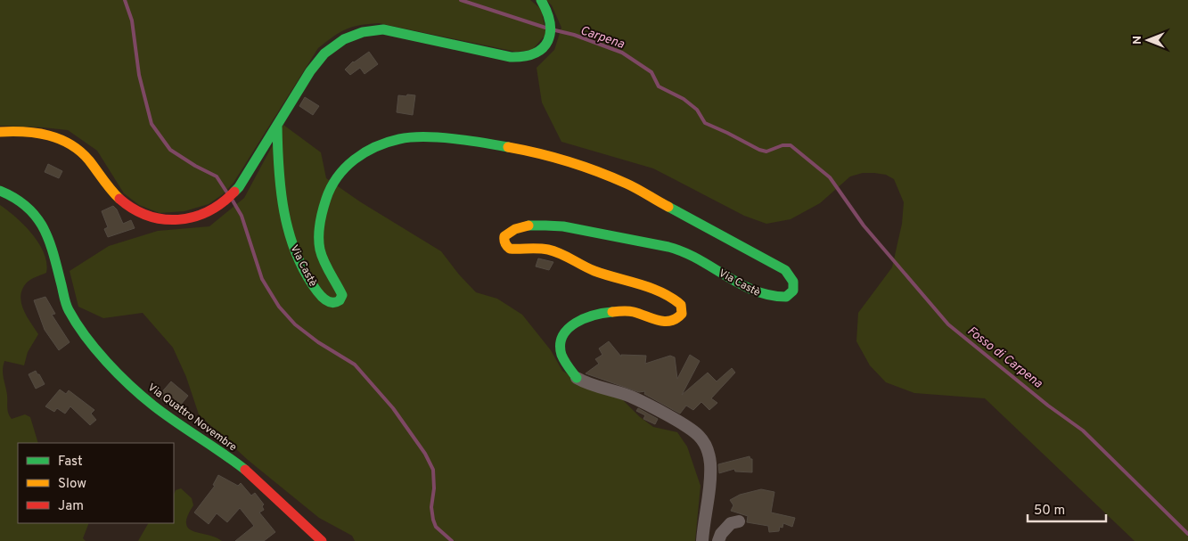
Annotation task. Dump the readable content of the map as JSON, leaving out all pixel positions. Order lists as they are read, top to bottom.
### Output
{
  "streets": {
    "street": ["Via Castè", "Via Quattro Novembre"]
  },
  "water": ["Carpena", "Fosso di Carpena"],
  "legend": ["Fast", "Slow", "Jam"],
  "scale_bar": "50 m",
  "north": "left"
}
